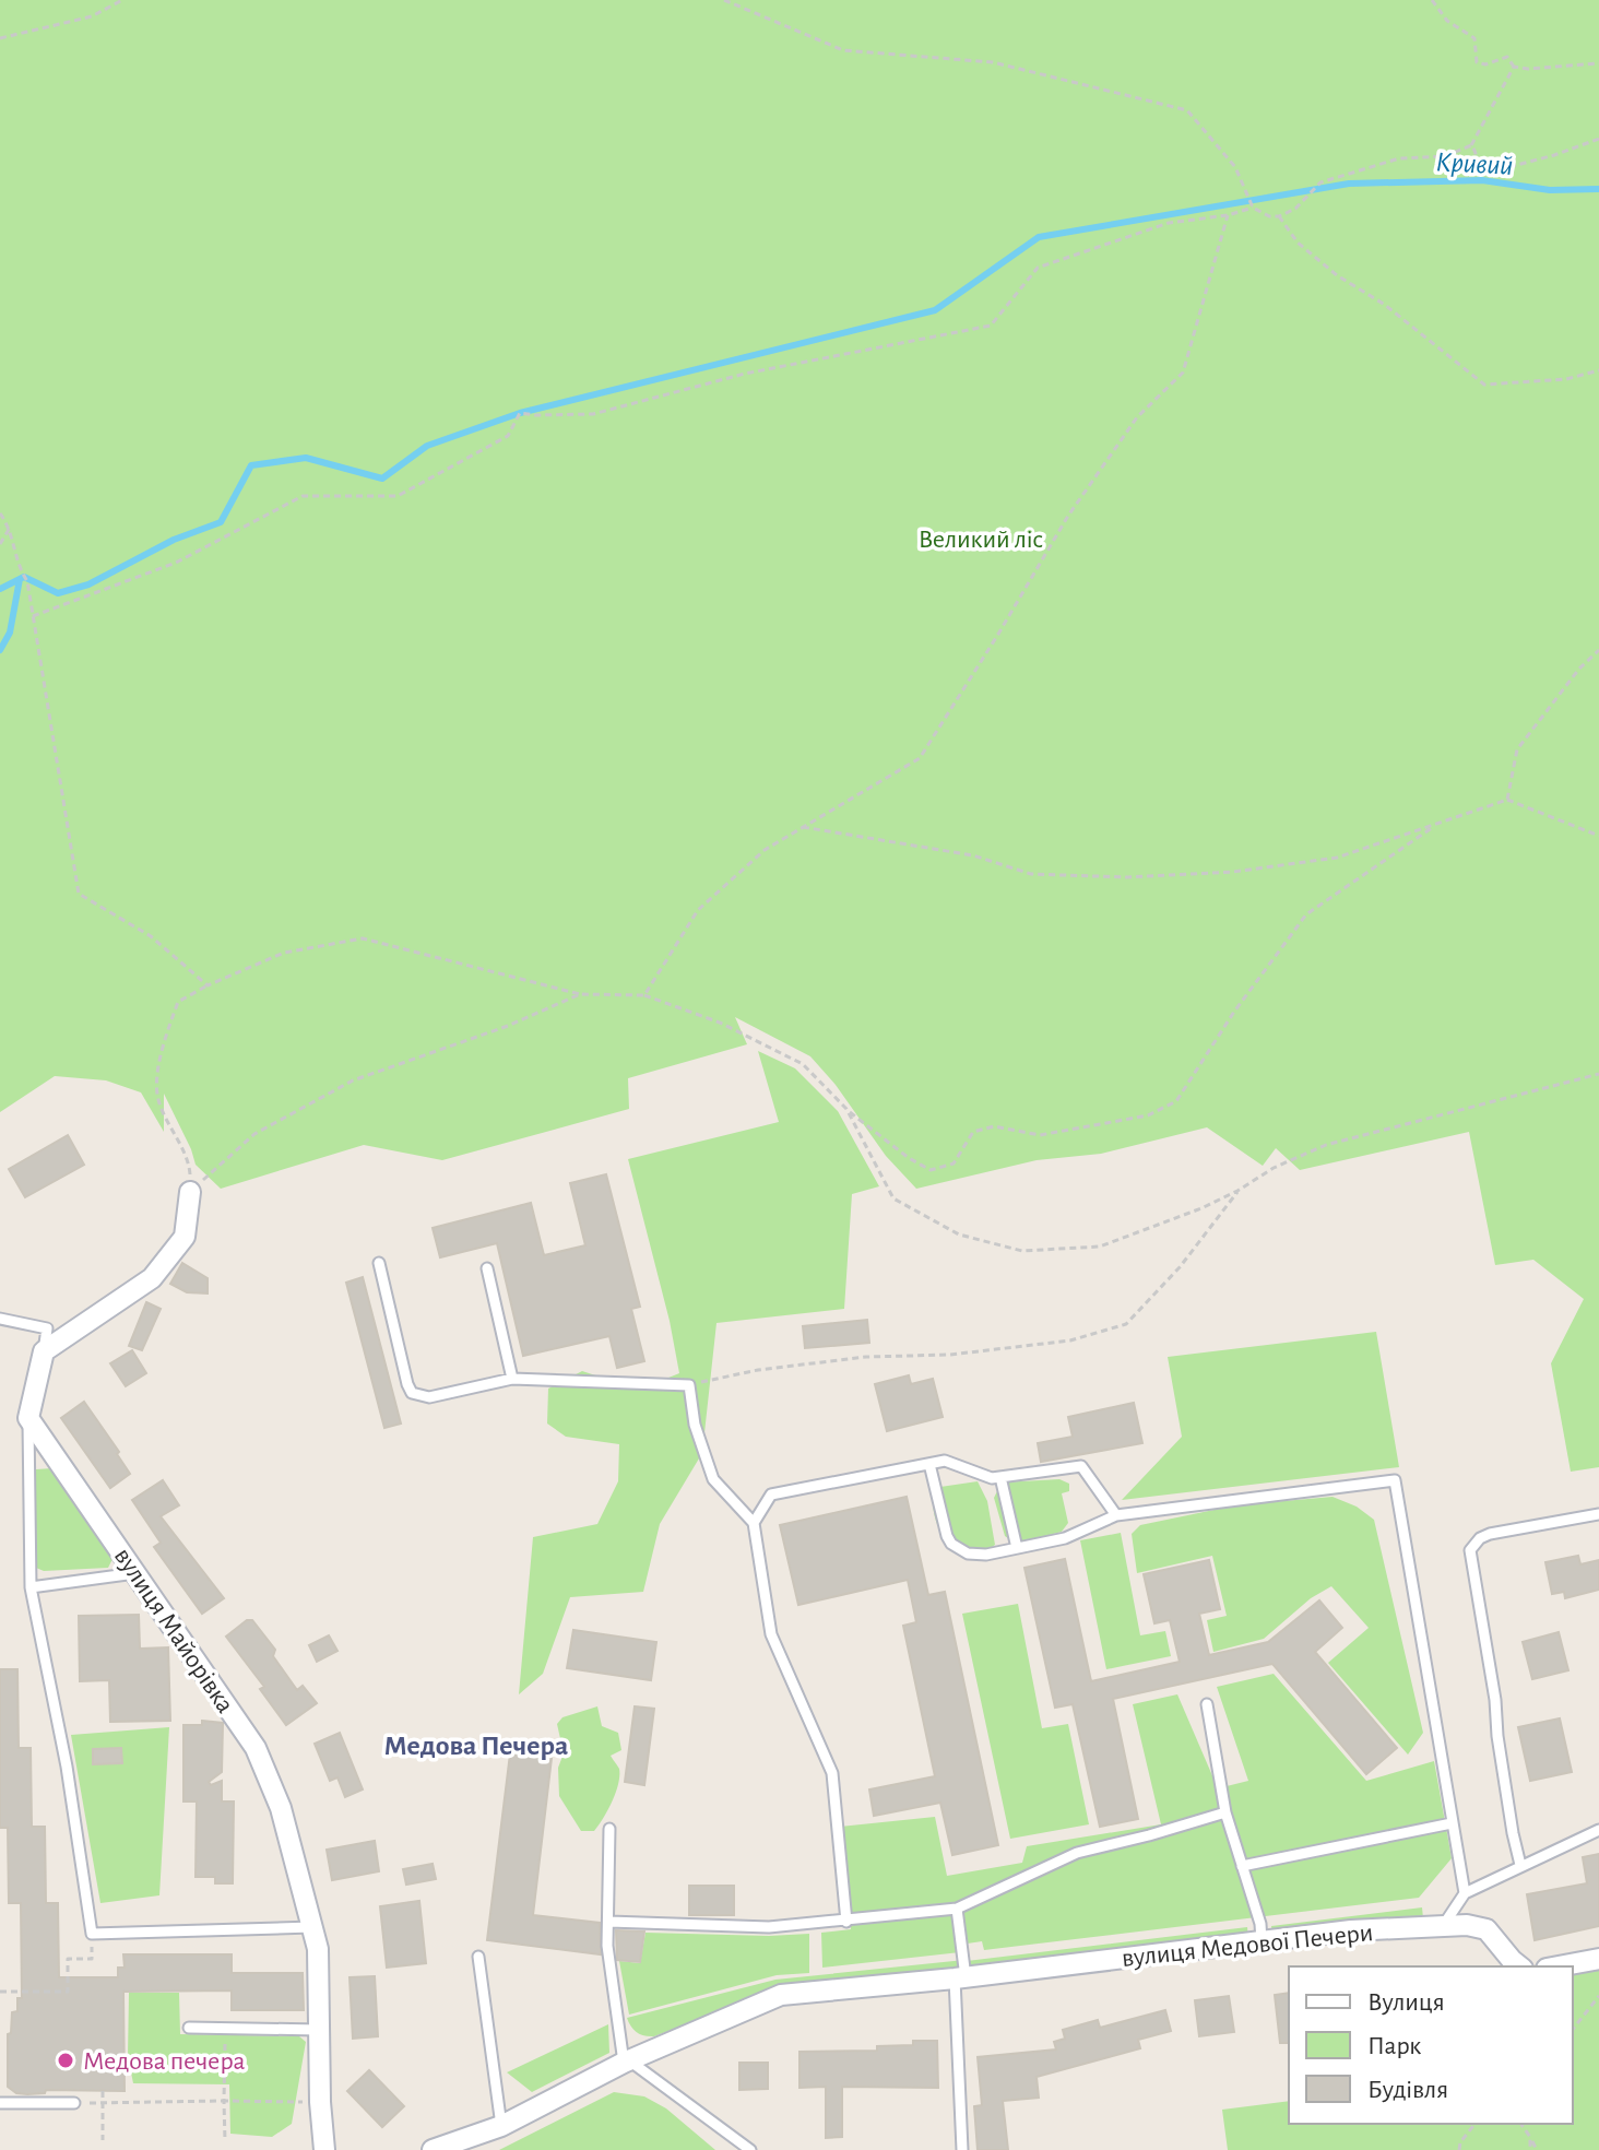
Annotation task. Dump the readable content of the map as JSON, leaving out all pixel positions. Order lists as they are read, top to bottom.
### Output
{
  "streets": {
    "street": ["вулиця Майорівка", "вулиця Медової Печери"]
  },
  "districts": ["Медова Печера"],
  "water": ["Кривий"],
  "parks": ["Великий ліс"],
  "places": ["Медова печера"],
  "legend": ["Вулиця", "Парк", "Будівля"]
}
